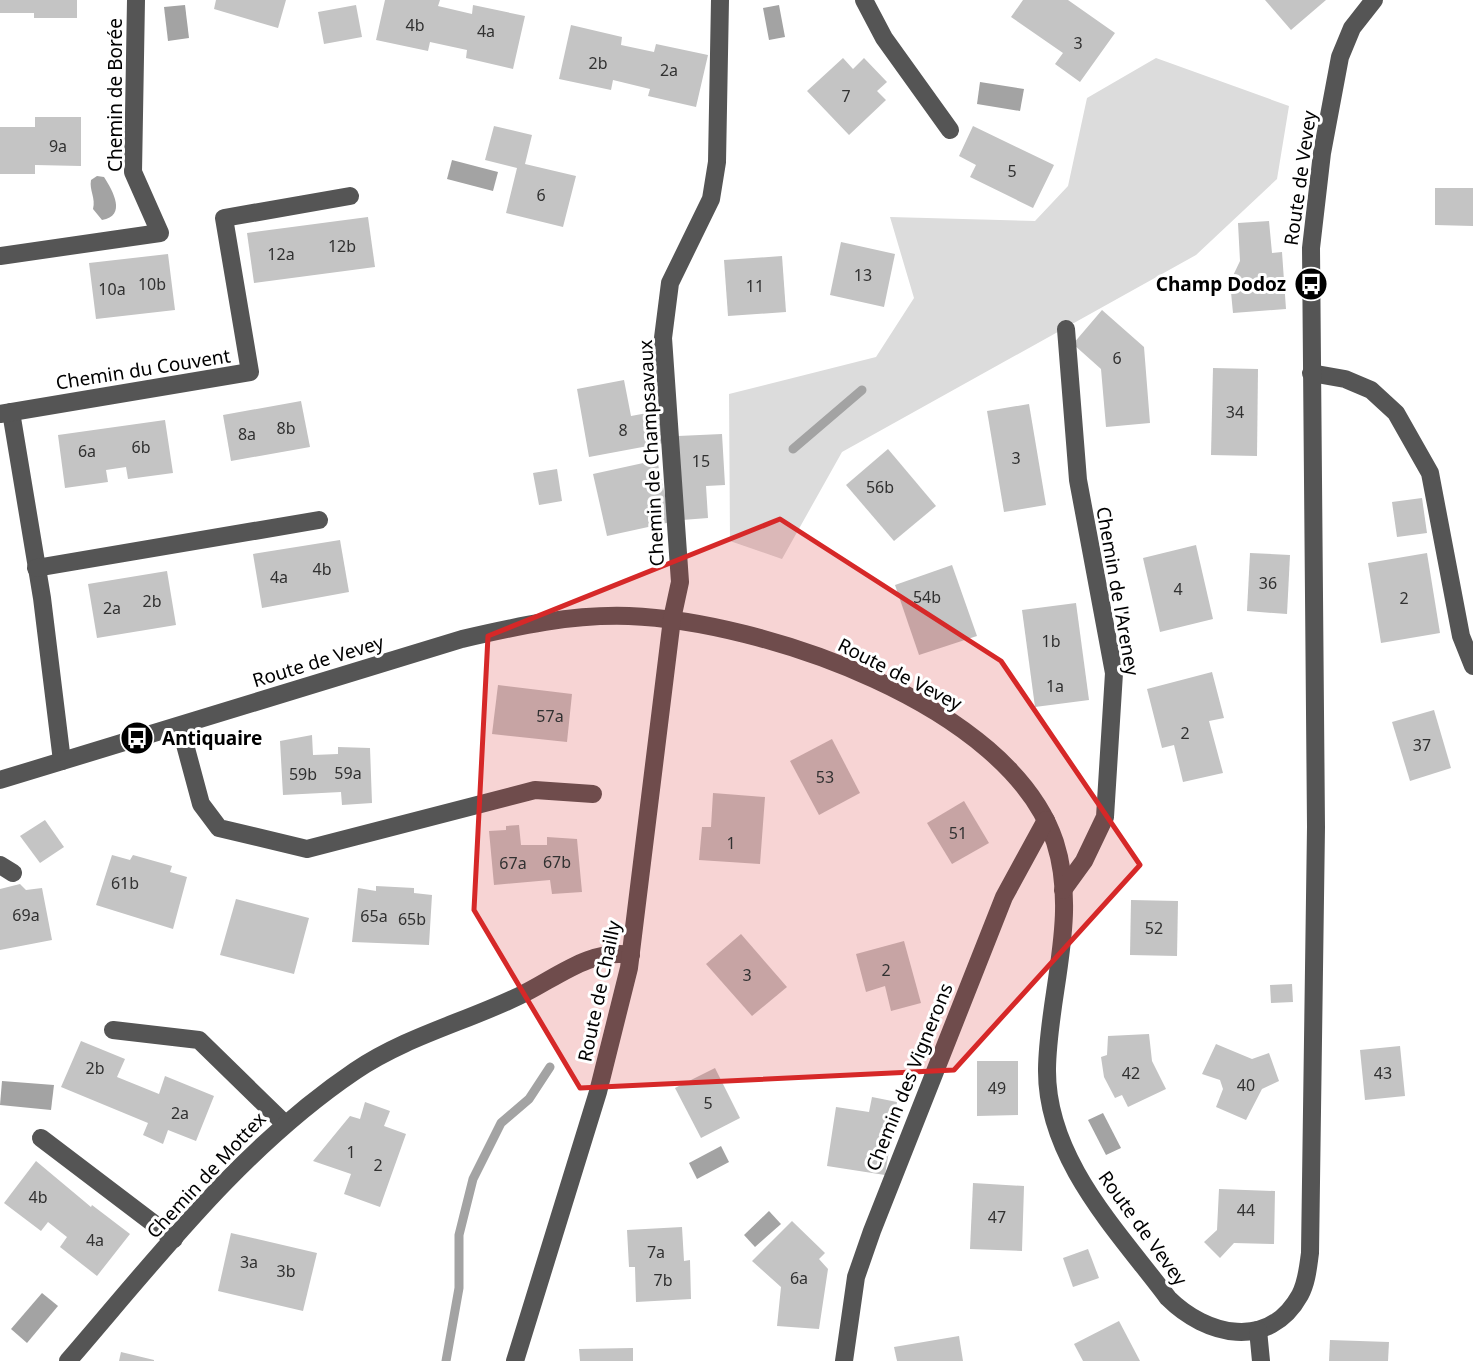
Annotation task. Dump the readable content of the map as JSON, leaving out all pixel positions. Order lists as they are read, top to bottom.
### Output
{
  "streets": {
    "street": [
      "Chemin de Borée",
      "Route de Vevey",
      "Chemin du Couvent",
      "Chemin de Champsavaux",
      "Chemin de l'Areney",
      "Route de Chailly",
      "Chemin des Vignerons",
      "Chemin de Mottex"
    ]
  },
  "crossings": [
    ["Route de Vevey", "Chemin du Couvent"],
    ["Route de Vevey", "Chemin de Champsavaux"],
    ["Route de Vevey", "Chemin de l'Areney"],
    ["Route de Vevey", "Route de Chailly"],
    ["Route de Vevey", "Chemin des Vignerons"],
    ["Chemin de Champsavaux", "Route de Chailly"],
    ["Route de Chailly", "Chemin de Mottex"]
  ],
  "places": {
    "bus stop": ["Champ Dodoz", "Antiquaire"]
  },
  "house_numbers": [
    "4b",
    "4a",
    "3",
    "2b",
    "2a",
    "7",
    "9a",
    "5",
    "6",
    "12b",
    "12a",
    "13",
    "10b",
    "11",
    "10a",
    "6",
    "34",
    "8b",
    "8",
    "8a",
    "6b",
    "6a",
    "3",
    "15",
    "56b",
    "4b",
    "4a",
    "36",
    "4",
    "54b",
    "2",
    "2b",
    "2a",
    "1b",
    "1a",
    "57a",
    "2",
    "37",
    "59a",
    "59b",
    "53",
    "51",
    "1",
    "67b",
    "67a",
    "61b",
    "69a",
    "65a",
    "65b",
    "52",
    "2",
    "3",
    "2b",
    "42",
    "43",
    "40",
    "49",
    "5",
    "2a",
    "1",
    "2",
    "4b",
    "44",
    "47",
    "4a",
    "7a",
    "3a",
    "3b",
    "6a",
    "7b"
  ]
}
